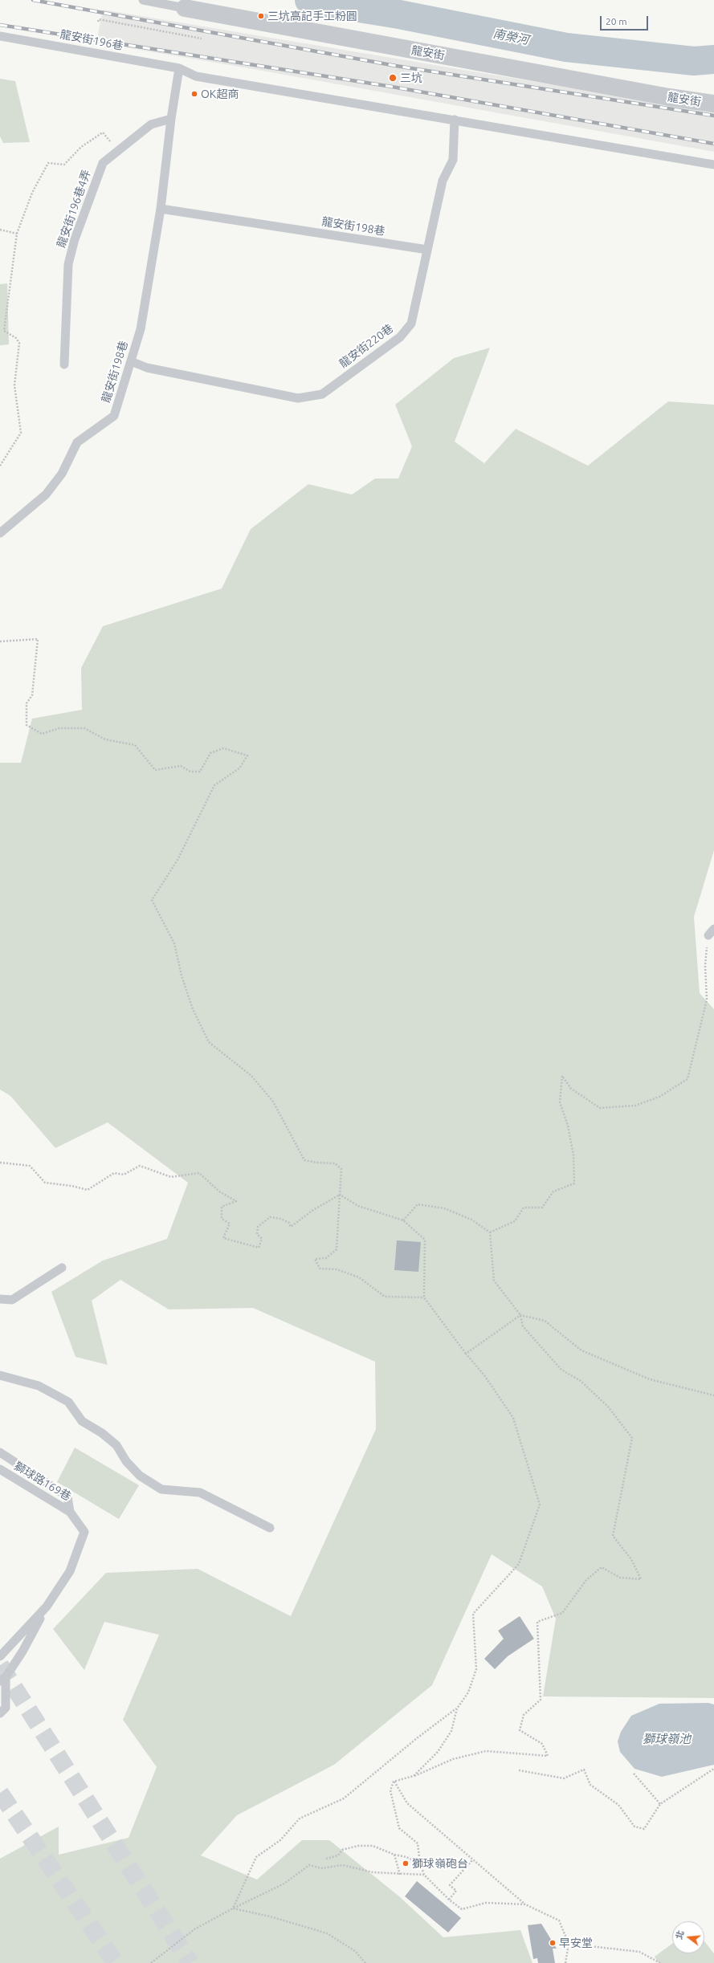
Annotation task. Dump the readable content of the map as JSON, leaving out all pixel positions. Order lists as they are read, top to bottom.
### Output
{
  "streets": {
    "street": ["龍安街"],
    "lane": [
      "龍安街196巷",
      "龍安街196巷4弄",
      "龍安街198巷",
      "龍安街220巷",
      "獅球路169巷"
    ]
  },
  "crossings": [
    ["龍安街196巷", "龍安街198巷"],
    ["龍安街196巷4弄", "龍安街198巷"],
    ["龍安街198巷", "龍安街220巷"]
  ],
  "water": ["南榮河", "獅球嶺池"],
  "places": [
    "三坑高記手工粉圓",
    "三坑",
    "OK超商",
    "獅球嶺砲台",
    "早安堂"
  ],
  "scale_bar": "20 m",
  "north": "left"
}
